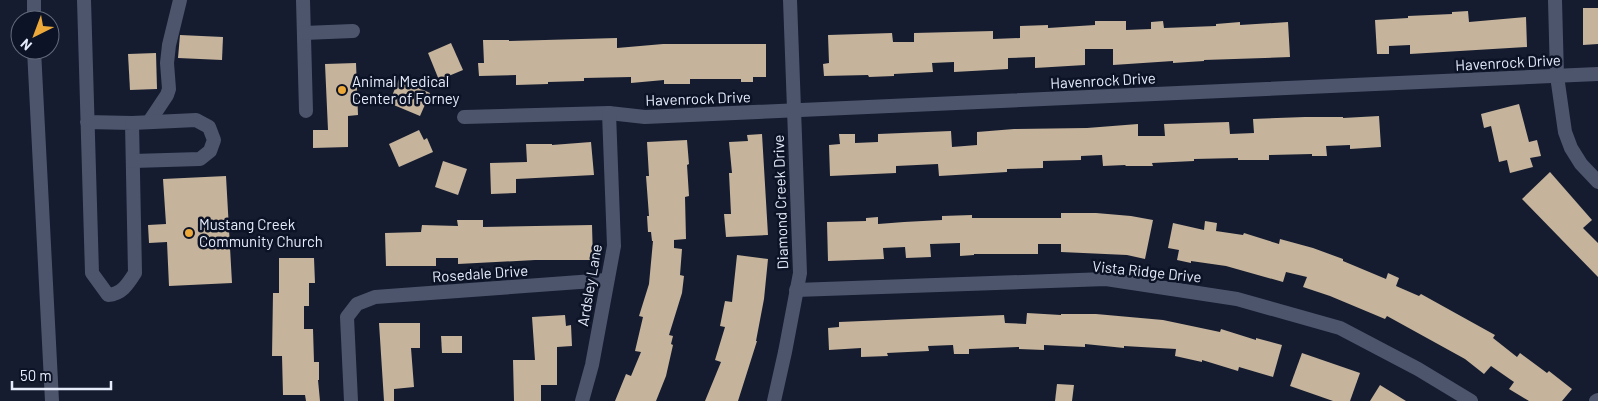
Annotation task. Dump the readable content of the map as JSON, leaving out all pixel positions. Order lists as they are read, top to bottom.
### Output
{
  "streets": {
    "street": [
      "Havenrock Drive",
      "Diamond Creek Drive",
      "Vista Ridge Drive",
      "Rosedale Drive",
      "Ardsley Lane"
    ]
  },
  "crossings": [
    ["Havenrock Drive", "Diamond Creek Drive"],
    ["Havenrock Drive", "Ardsley Lane"],
    ["Diamond Creek Drive", "Vista Ridge Drive"],
    ["Rosedale Drive", "Ardsley Lane"]
  ],
  "places": ["Animal Medical Center of Forney", "Mustang Creek Community Church"],
  "scale_bar": "50 m",
  "north": "bottom left"
}
